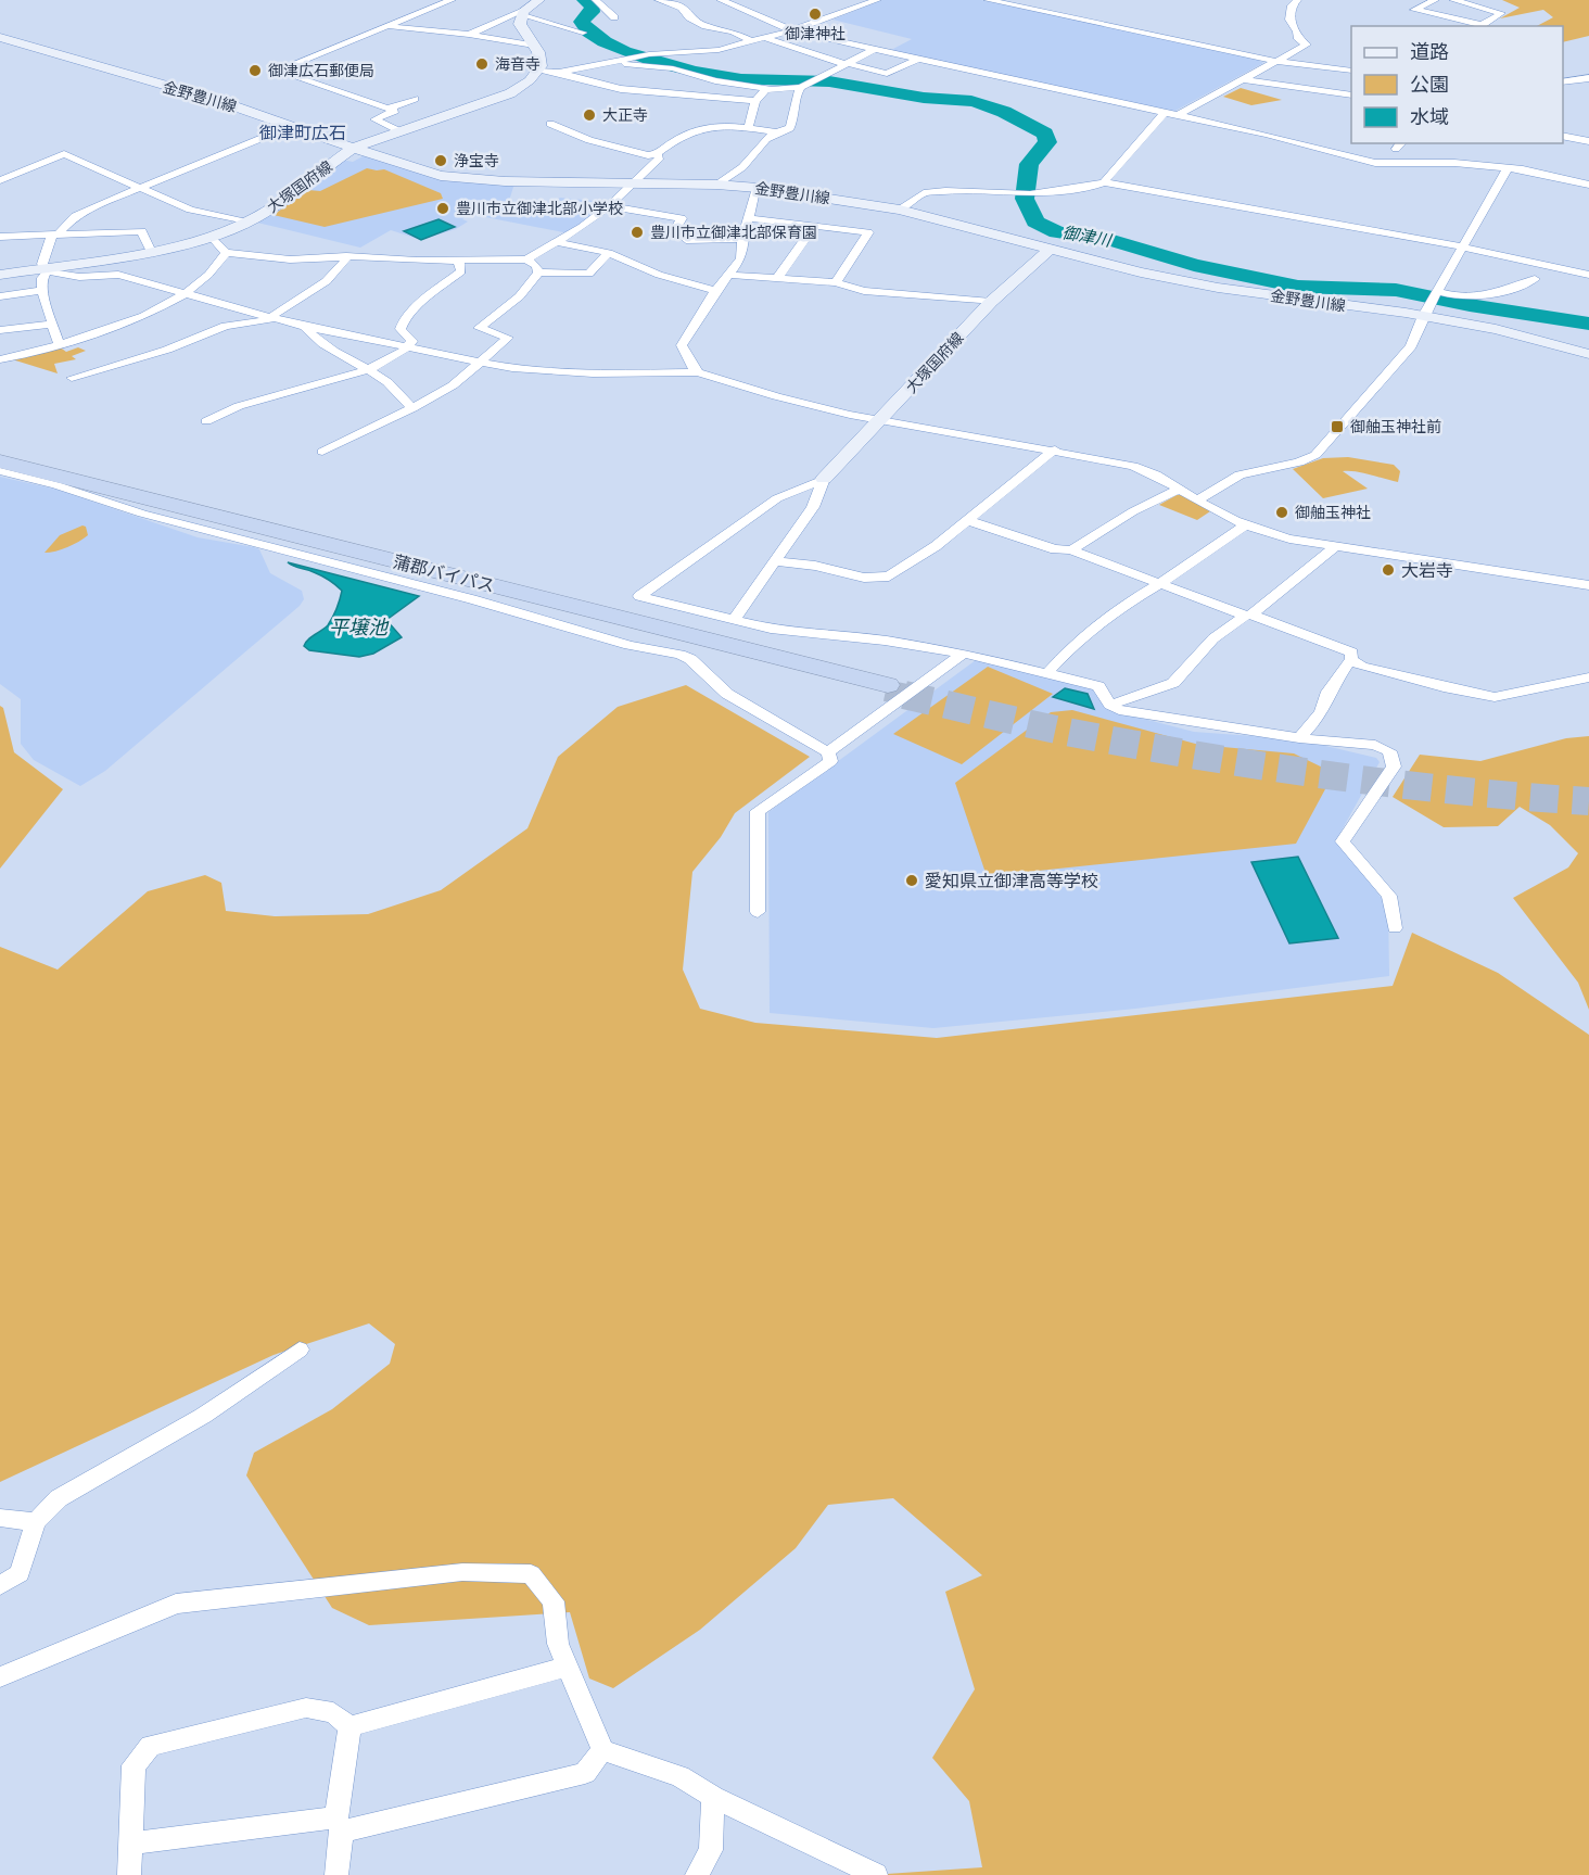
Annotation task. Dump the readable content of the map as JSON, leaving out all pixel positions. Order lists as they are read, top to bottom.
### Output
{
  "streets": {
    "highway": ["蒲郡バイパス"],
    "main road": ["金野豊川線", "大塚国府線"]
  },
  "crossings": [
    ["金野豊川線", "大塚国府線"]
  ],
  "districts": ["御津町広石"],
  "water": ["御津川", "平壌池"],
  "places": {
    "other": [
      "御津神社",
      "海音寺",
      "御津広石郵便局",
      "大正寺",
      "浄宝寺",
      "豊川市立御津北部小学校",
      "豊川市立御津北部保育園",
      "御舳玉神社",
      "大岩寺",
      "愛知県立御津高等学校"
    ],
    "transit": ["御舳玉神社前"]
  },
  "legend": ["道路", "公園", "水域"]
}
